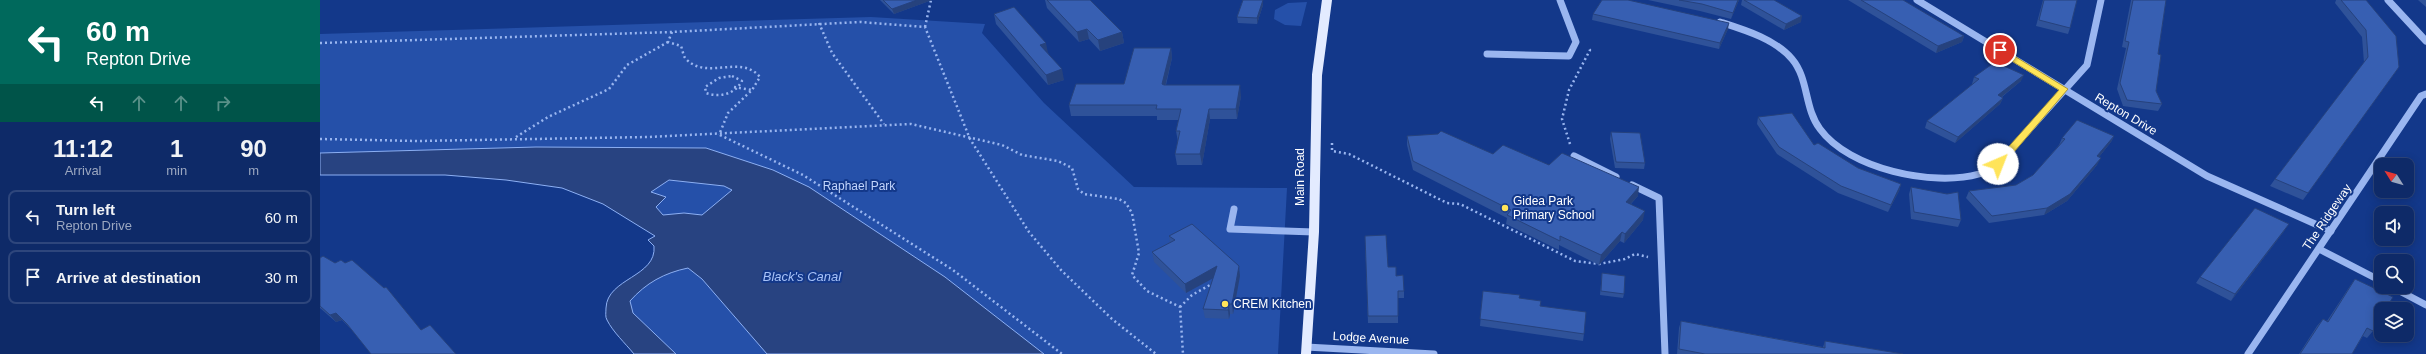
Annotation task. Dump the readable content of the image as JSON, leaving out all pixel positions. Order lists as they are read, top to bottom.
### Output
{
  "streets": {
    "main road": ["Main Road"],
    "street": ["Repton Drive", "The Ridgeway", "Lodge Avenue"]
  },
  "crossings": [
    ["Repton Drive", "The Ridgeway"],
    ["Main Road", "Lodge Avenue"]
  ],
  "water": ["Black's Canal"],
  "parks": ["Raphael Park"],
  "places": ["Gidea Park Primary School", "CREM Kitchen"],
  "north": "top left",
  "page": {
    "turn": ["60 m", "Repton Drive"],
    "eta": [
      "11:12",
      "Arrival",
      "1",
      "min",
      "90",
      "m"
    ],
    "list": [
      {
        "name": "Turn left",
        "note": "Repton Drive",
        "value": "60 m"
      },
      {
        "name": "Arrive at destination",
        "value": "30 m"
      }
    ]
  }
}
